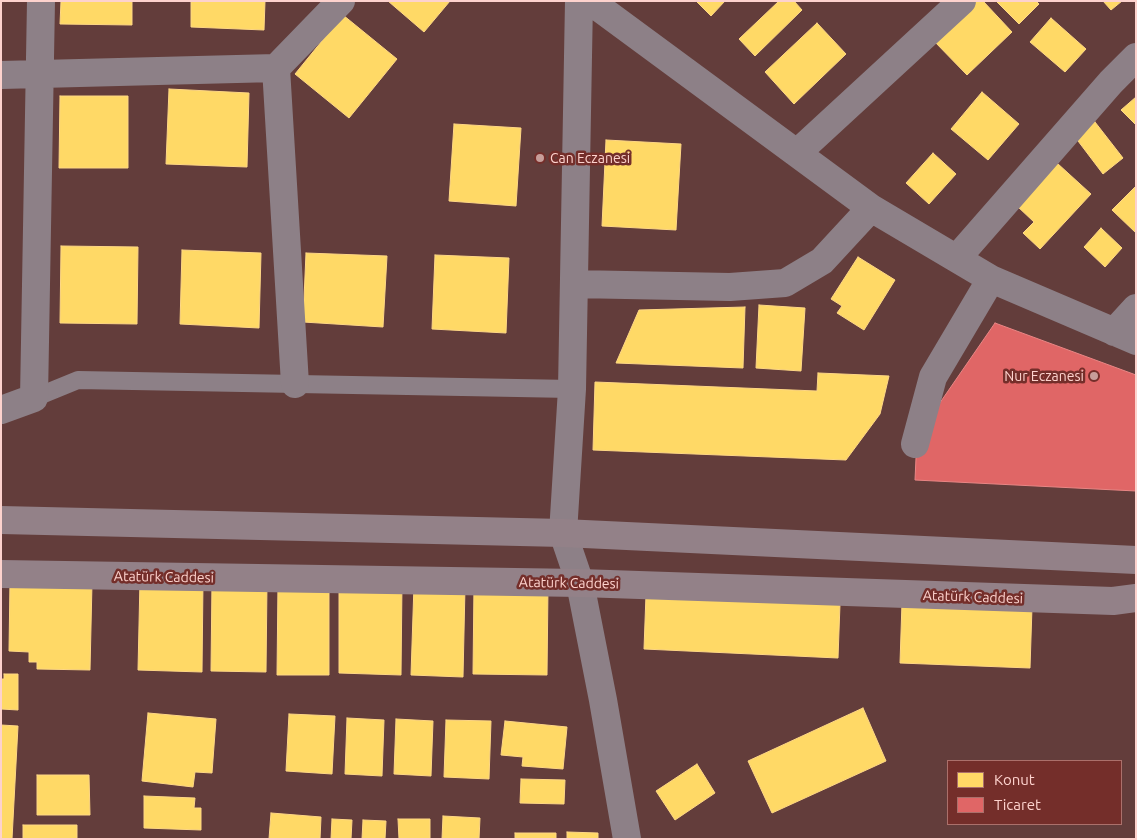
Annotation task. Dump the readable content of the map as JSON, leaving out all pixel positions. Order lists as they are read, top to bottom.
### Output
{
  "streets": {
    "main road": ["Atatürk Caddesi"]
  },
  "places": ["Can Eczanesi", "Nur Eczanesi"],
  "legend": ["Konut", "Ticaret"]
}
